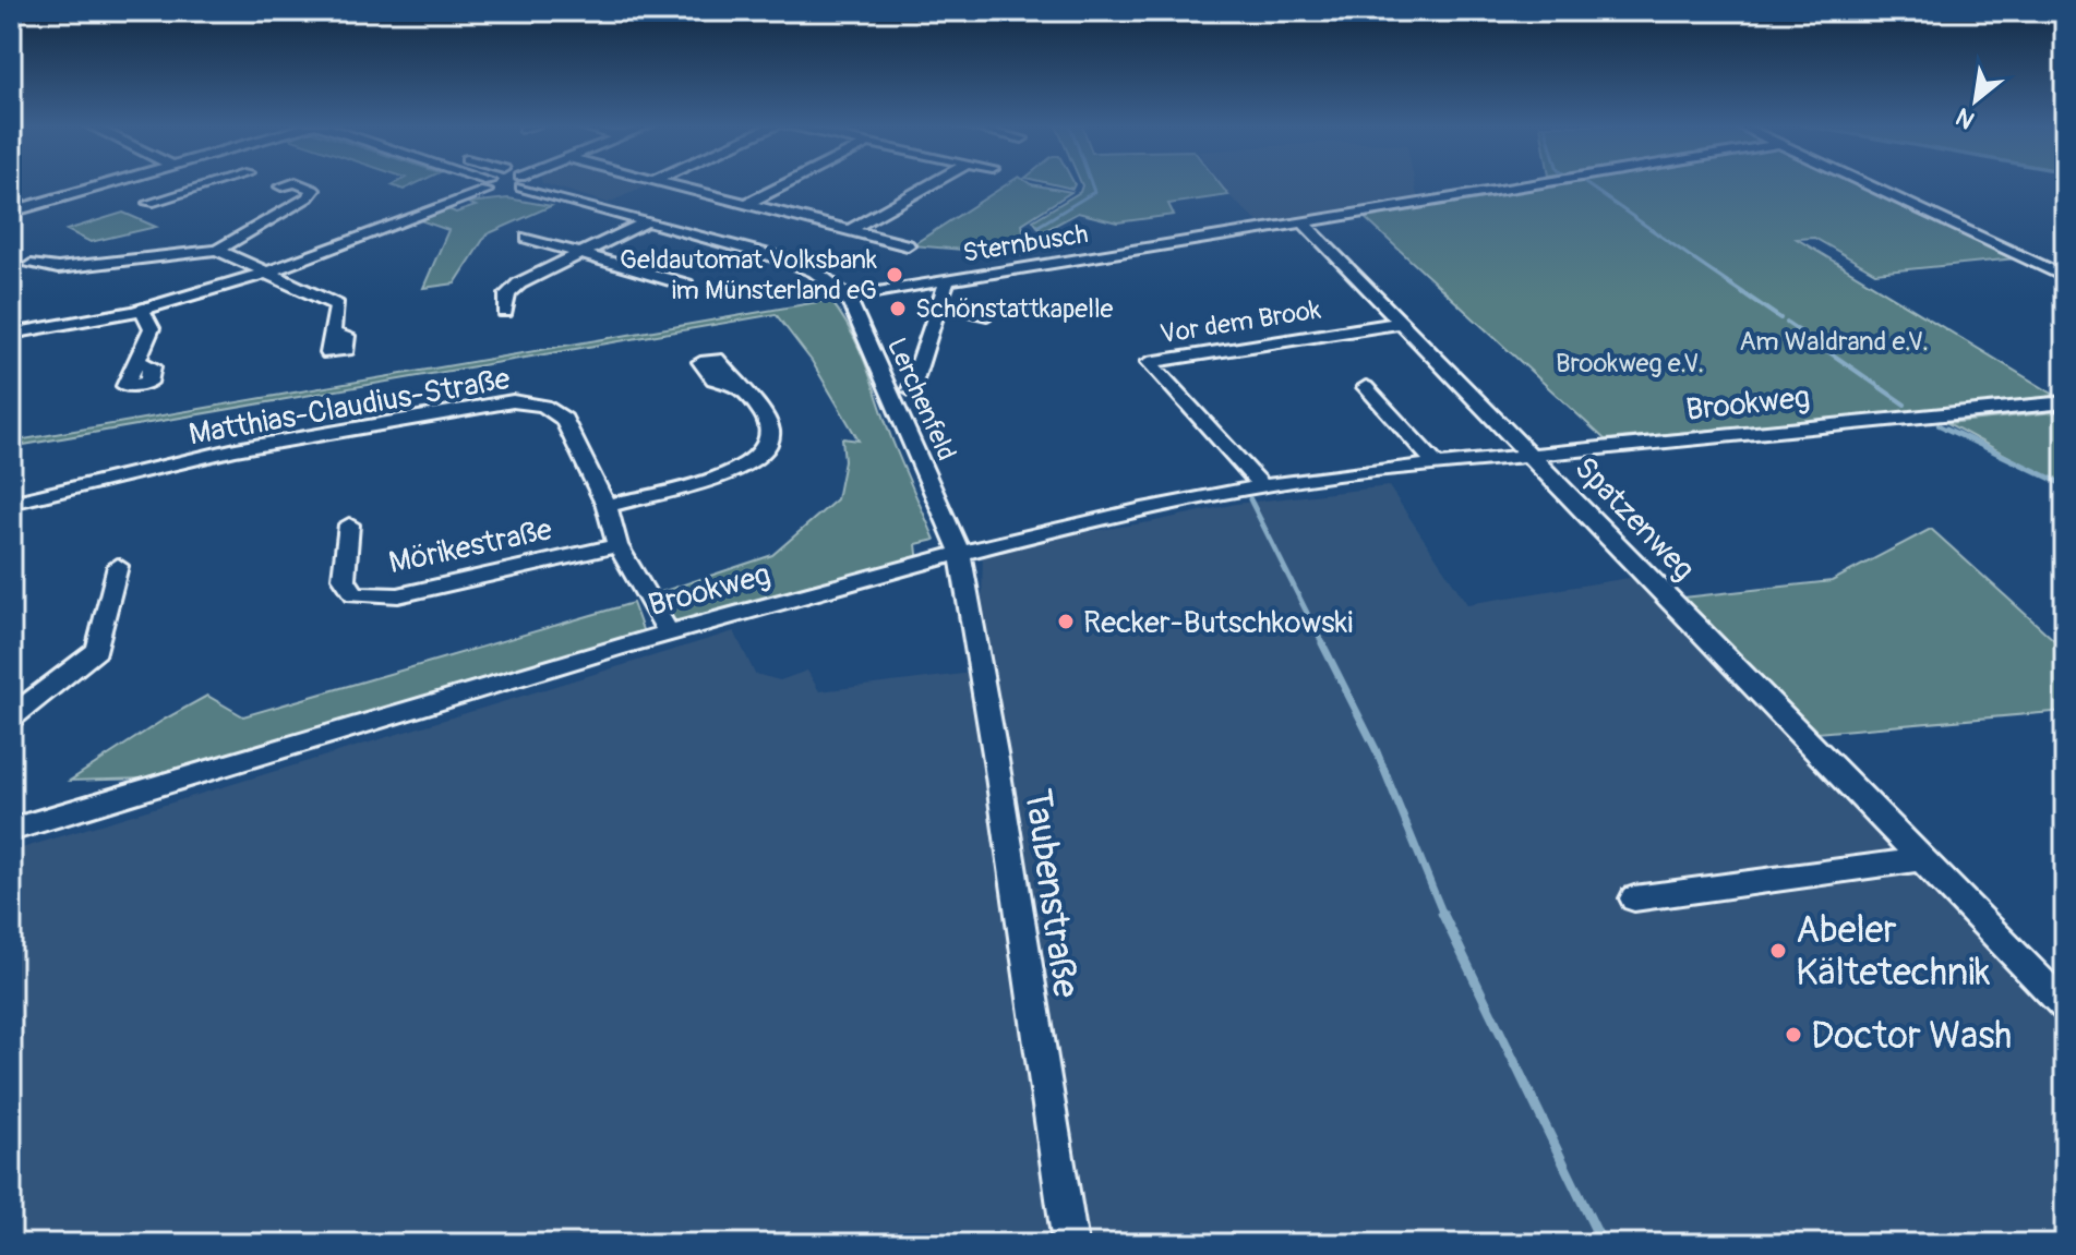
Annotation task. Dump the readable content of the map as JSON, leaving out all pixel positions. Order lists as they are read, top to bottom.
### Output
{
  "streets": {
    "street": [
      "Sternbusch",
      "Vor dem Brook",
      "Lerchenfeld",
      "Brookweg",
      "Matthias-Claudius-Straße",
      "Spatzenweg",
      "Mörikestraße",
      "Taubenstraße"
    ]
  },
  "crossings": [
    ["Sternbusch", "Lerchenfeld"],
    ["Sternbusch", "Spatzenweg"],
    ["Vor dem Brook", "Brookweg"],
    ["Vor dem Brook", "Spatzenweg"],
    ["Lerchenfeld", "Brookweg"],
    ["Lerchenfeld", "Taubenstraße"],
    ["Brookweg", "Matthias-Claudius-Straße"],
    ["Brookweg", "Spatzenweg"],
    ["Brookweg", "Taubenstraße"],
    ["Matthias-Claudius-Straße", "Mörikestraße"]
  ],
  "parks": ["Am Waldrand e.V.", "Brookweg e.V."],
  "places": [
    "Geldautomat Volksbank im Münsterland eG",
    "Schönstattkapelle",
    "Recker-Butschkowski",
    "Abeler Kältetechnik",
    "Doctor Wash"
  ],
  "north": "bottom left"
}
